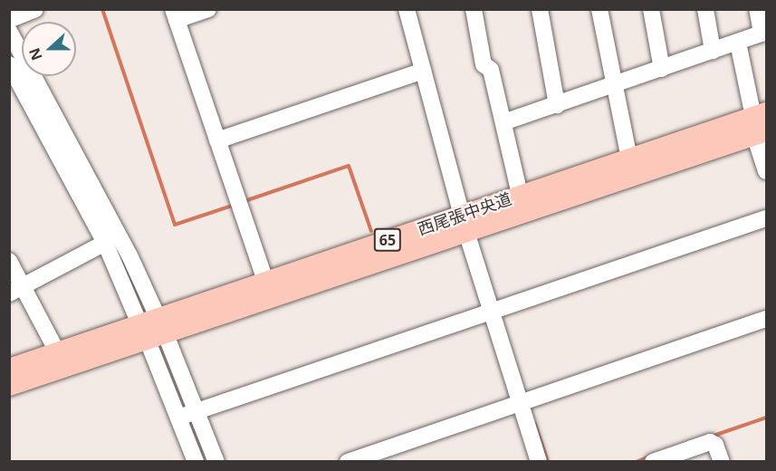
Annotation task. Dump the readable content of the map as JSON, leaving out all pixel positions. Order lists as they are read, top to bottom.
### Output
{
  "streets": {
    "main road": ["西尾張中央道", "65"]
  },
  "north": "left"
}
